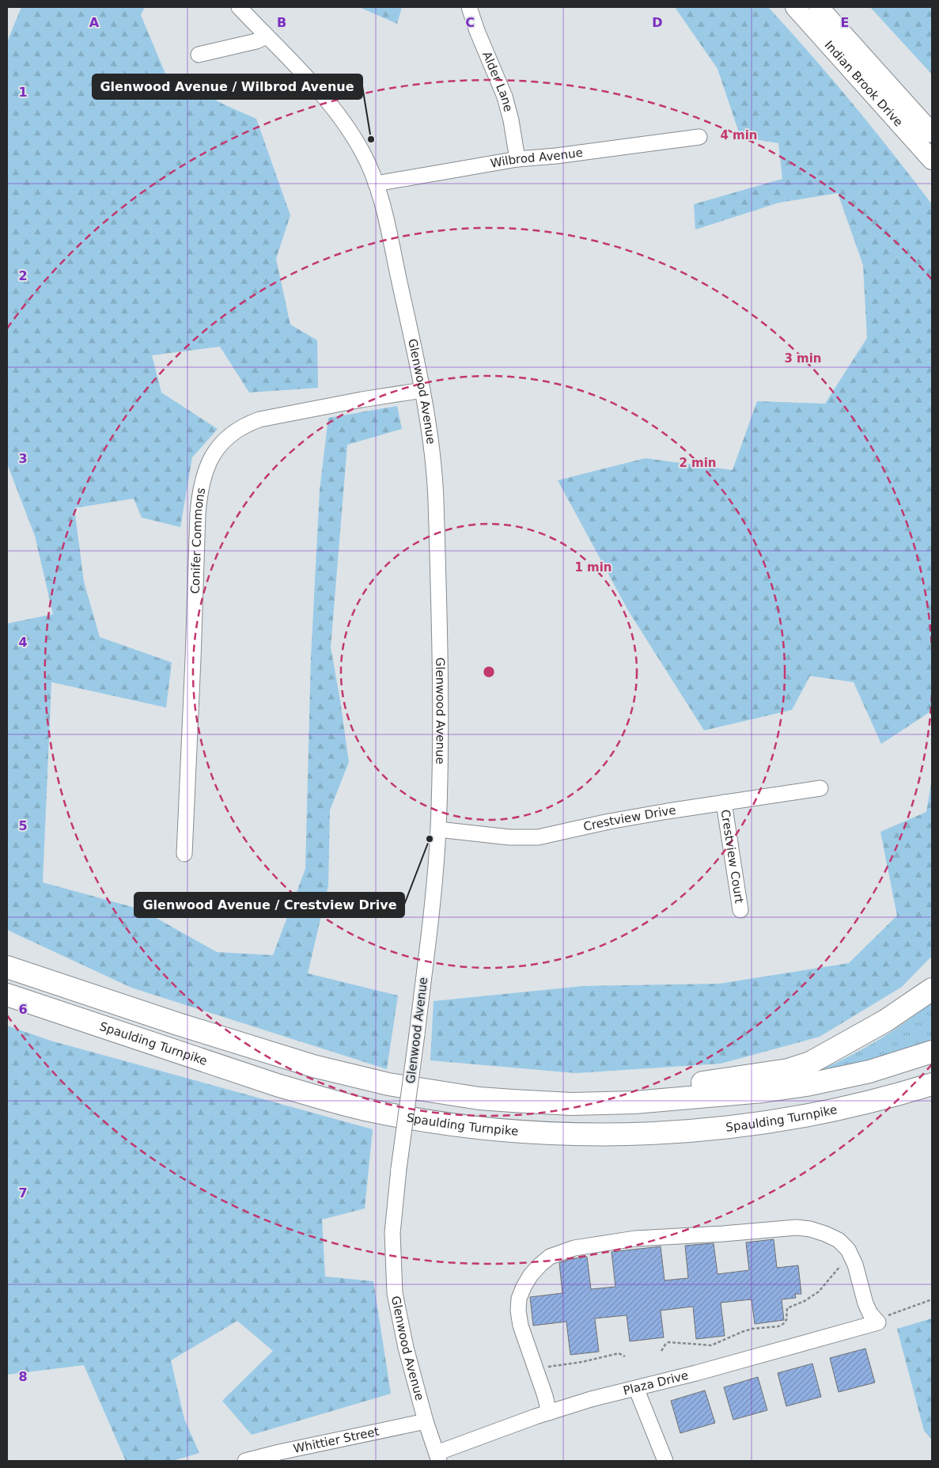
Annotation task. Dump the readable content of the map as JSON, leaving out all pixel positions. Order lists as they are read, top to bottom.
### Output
{
  "streets": {
    "highway": ["Spaulding Turnpike"],
    "main road": ["Indian Brook Drive"],
    "street": [
      "Alder Lane",
      "Wilbrod Avenue",
      "Glenwood Avenue",
      "Conifer Commons",
      "Crestview Drive",
      "Crestview Court",
      "Plaza Drive",
      "Whittier Street"
    ]
  },
  "crossings": [
    ["Alder Lane", "Wilbrod Avenue"],
    ["Wilbrod Avenue", "Glenwood Avenue"],
    ["Glenwood Avenue", "Conifer Commons"],
    ["Glenwood Avenue", "Crestview Drive"],
    ["Glenwood Avenue", "Plaza Drive"],
    ["Glenwood Avenue", "Whittier Street"],
    ["Crestview Drive", "Crestview Court"]
  ],
  "places": ["Glenwood Avenue / Wilbrod Avenue", "Glenwood Avenue / Crestview Drive"],
  "grid": {
    "columns": [
      "A",
      "B",
      "C",
      "D",
      "E"
    ],
    "rows": [
      "1",
      "2",
      "3",
      "4",
      "5",
      "6",
      "7",
      "8"
    ]
  },
  "rings": [
    "4 min",
    "3 min",
    "2 min",
    "1 min"
  ]
}
